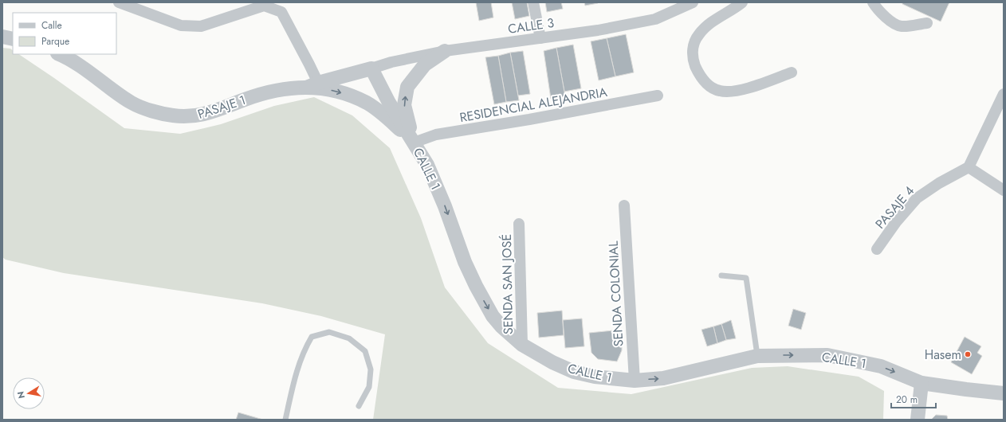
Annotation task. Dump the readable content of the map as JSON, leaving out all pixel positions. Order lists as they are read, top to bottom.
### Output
{
  "streets": {
    "street": [
      "CALLE 3",
      "RESIDENCIAL ALEJANDRIA",
      "PASAJE 1",
      "CALLE 1",
      "PASAJE 4",
      "SENDA SAN JOSÉ",
      "SENDA COLONIAL"
    ]
  },
  "crossings": [
    ["CALLE 3", "CALLE 1"],
    ["RESIDENCIAL ALEJANDRIA", "CALLE 1"],
    ["CALLE 1", "SENDA SAN JOSÉ"],
    ["CALLE 1", "SENDA COLONIAL"]
  ],
  "one_way": ["CALLE 1"],
  "places": ["Hasem"],
  "legend": ["Calle", "Parque"],
  "scale_bar": "20 m",
  "north": "left"
}
